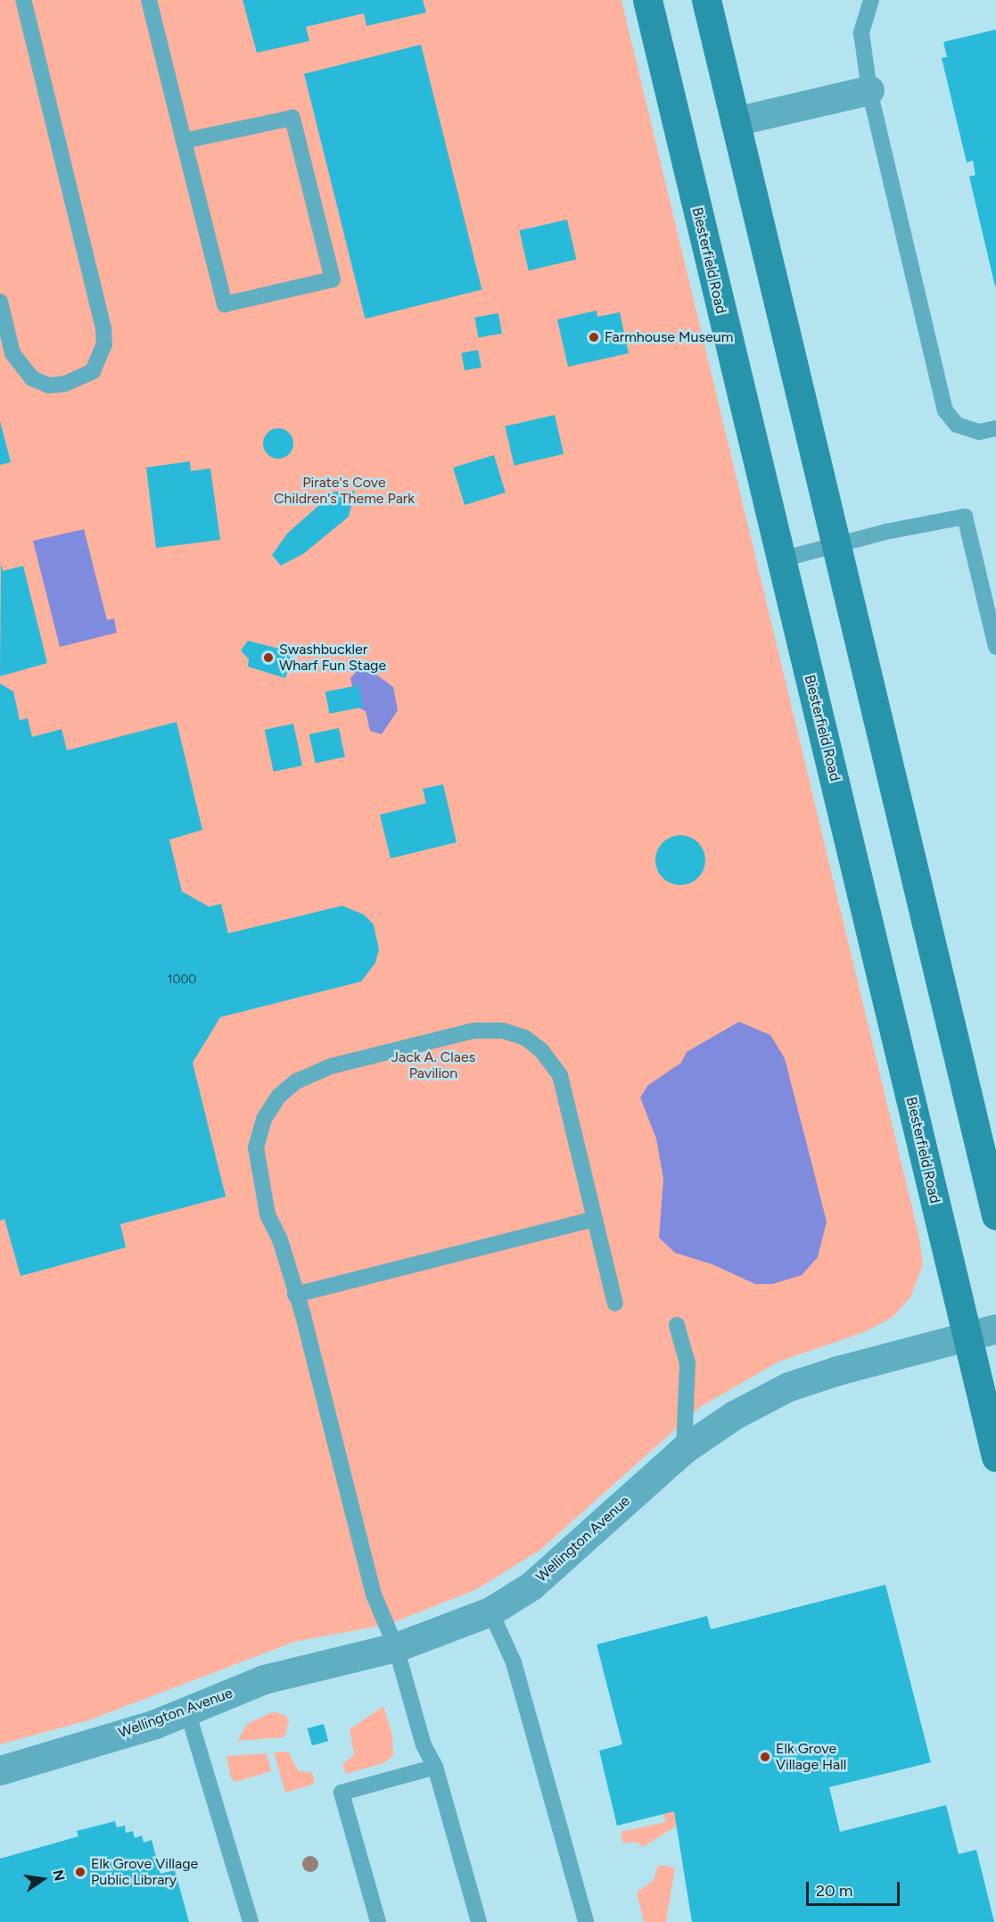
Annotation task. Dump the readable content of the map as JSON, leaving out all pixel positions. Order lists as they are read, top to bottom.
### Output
{
  "streets": {
    "main road": ["Biesterfield Road"],
    "street": ["Wellington Avenue"]
  },
  "crossings": [
    ["Biesterfield Road", "Wellington Avenue"]
  ],
  "parks": ["Pirate's Cove Children's Theme Park", "Jack A. Claes Pavilion"],
  "places": [
    "Farmhouse Museum",
    "Swashbuckler Wharf Fun Stage",
    "Elk Grove Village Hall",
    "Elk Grove Village Public Library"
  ],
  "house_numbers": ["1000"],
  "scale_bar": "20 m",
  "north": "right"
}
